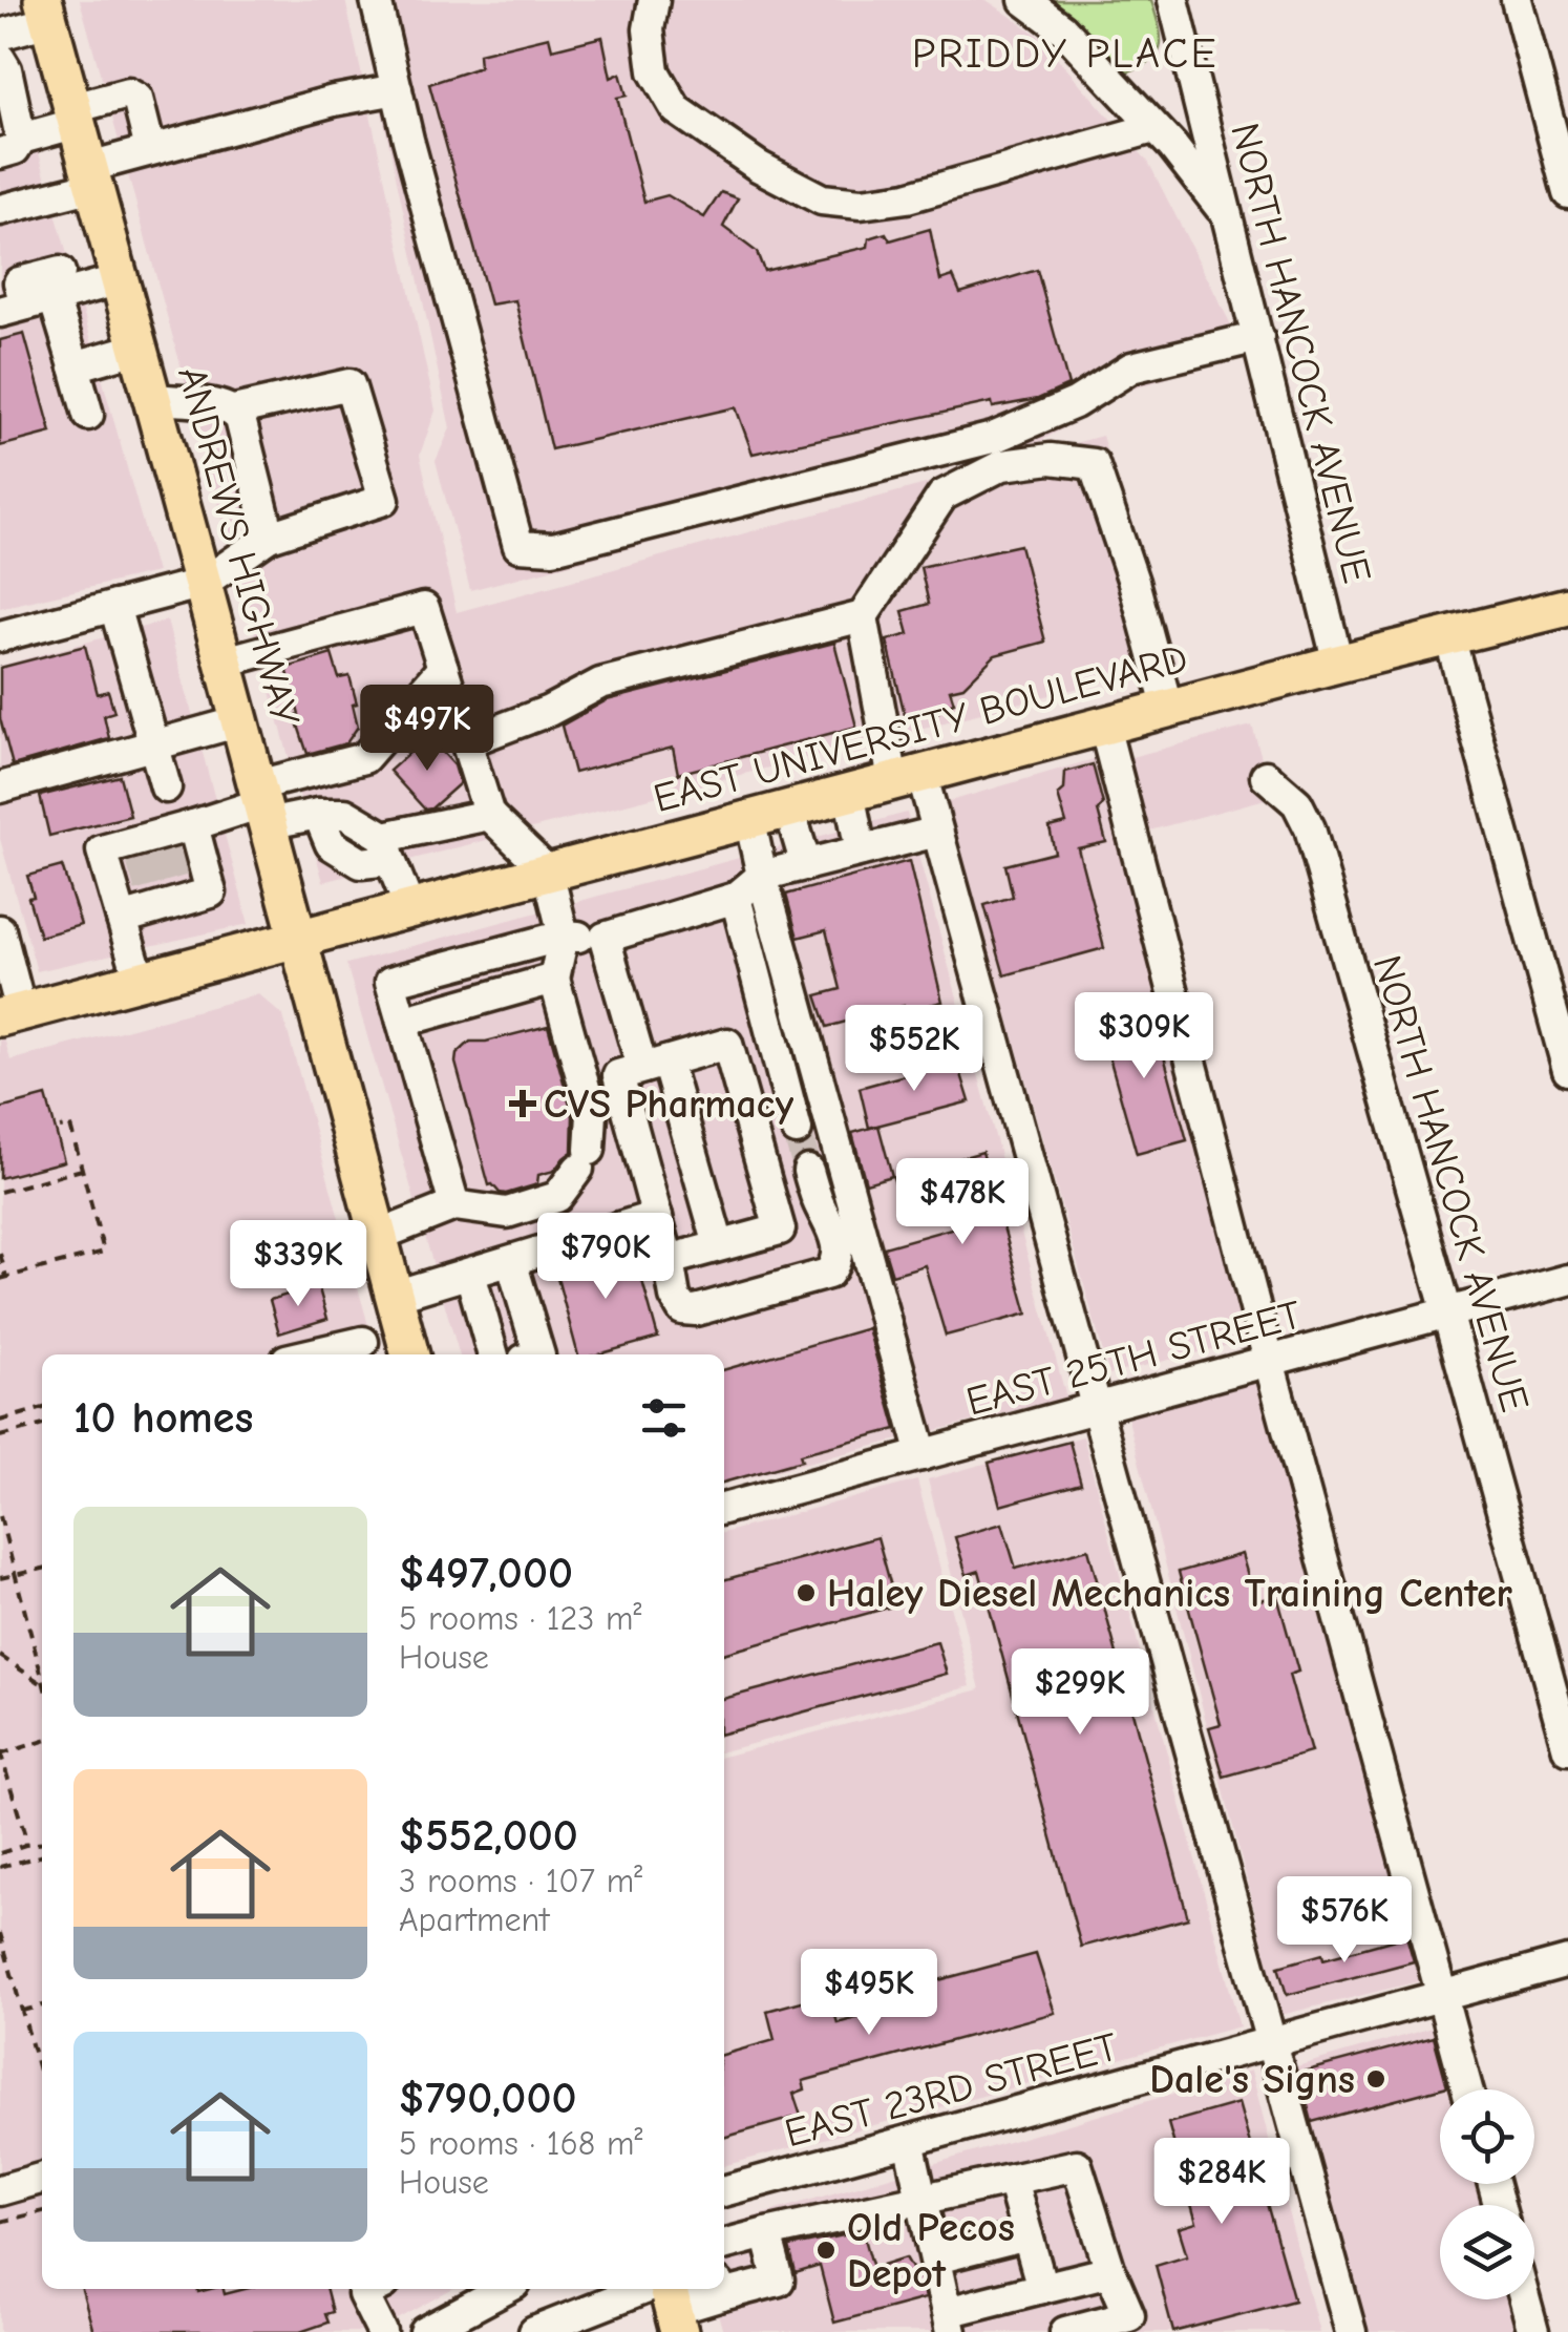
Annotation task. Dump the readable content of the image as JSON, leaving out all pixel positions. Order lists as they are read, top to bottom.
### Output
{
  "streets": {
    "main road": ["ANDREWS HIGHWAY", "EAST UNIVERSITY BOULEVARD"],
    "street": ["NORTH HANCOCK AVENUE", "EAST 25TH STREET", "EAST 23RD STREET"]
  },
  "crossings": [
    ["NORTH HANCOCK AVENUE", "EAST UNIVERSITY BOULEVARD"],
    ["NORTH HANCOCK AVENUE", "EAST 25TH STREET"],
    ["ANDREWS HIGHWAY", "EAST UNIVERSITY BOULEVARD"]
  ],
  "districts": ["PRIDDY PLACE"],
  "places": {
    "health": ["CVS Pharmacy"],
    "other": ["Haley Diesel Mechanics Training Center", "Dale's Signs", "Old Pecos Depot"]
  },
  "page": {
    "price": [
      "$497K",
      "$309K",
      "$552K",
      "$478K",
      "$790K",
      "$339K",
      "$299K",
      "$576K",
      "$495K",
      "$284K"
    ],
    "heading": "10 homes",
    "list": [
      {
        "name": "$497,000",
        "note": "5 rooms · 123 m² · House"
      },
      {
        "name": "$552,000",
        "note": "3 rooms · 107 m² · Apartment"
      },
      {
        "name": "$790,000",
        "note": "5 rooms · 168 m² · House"
      }
    ]
  }
}
